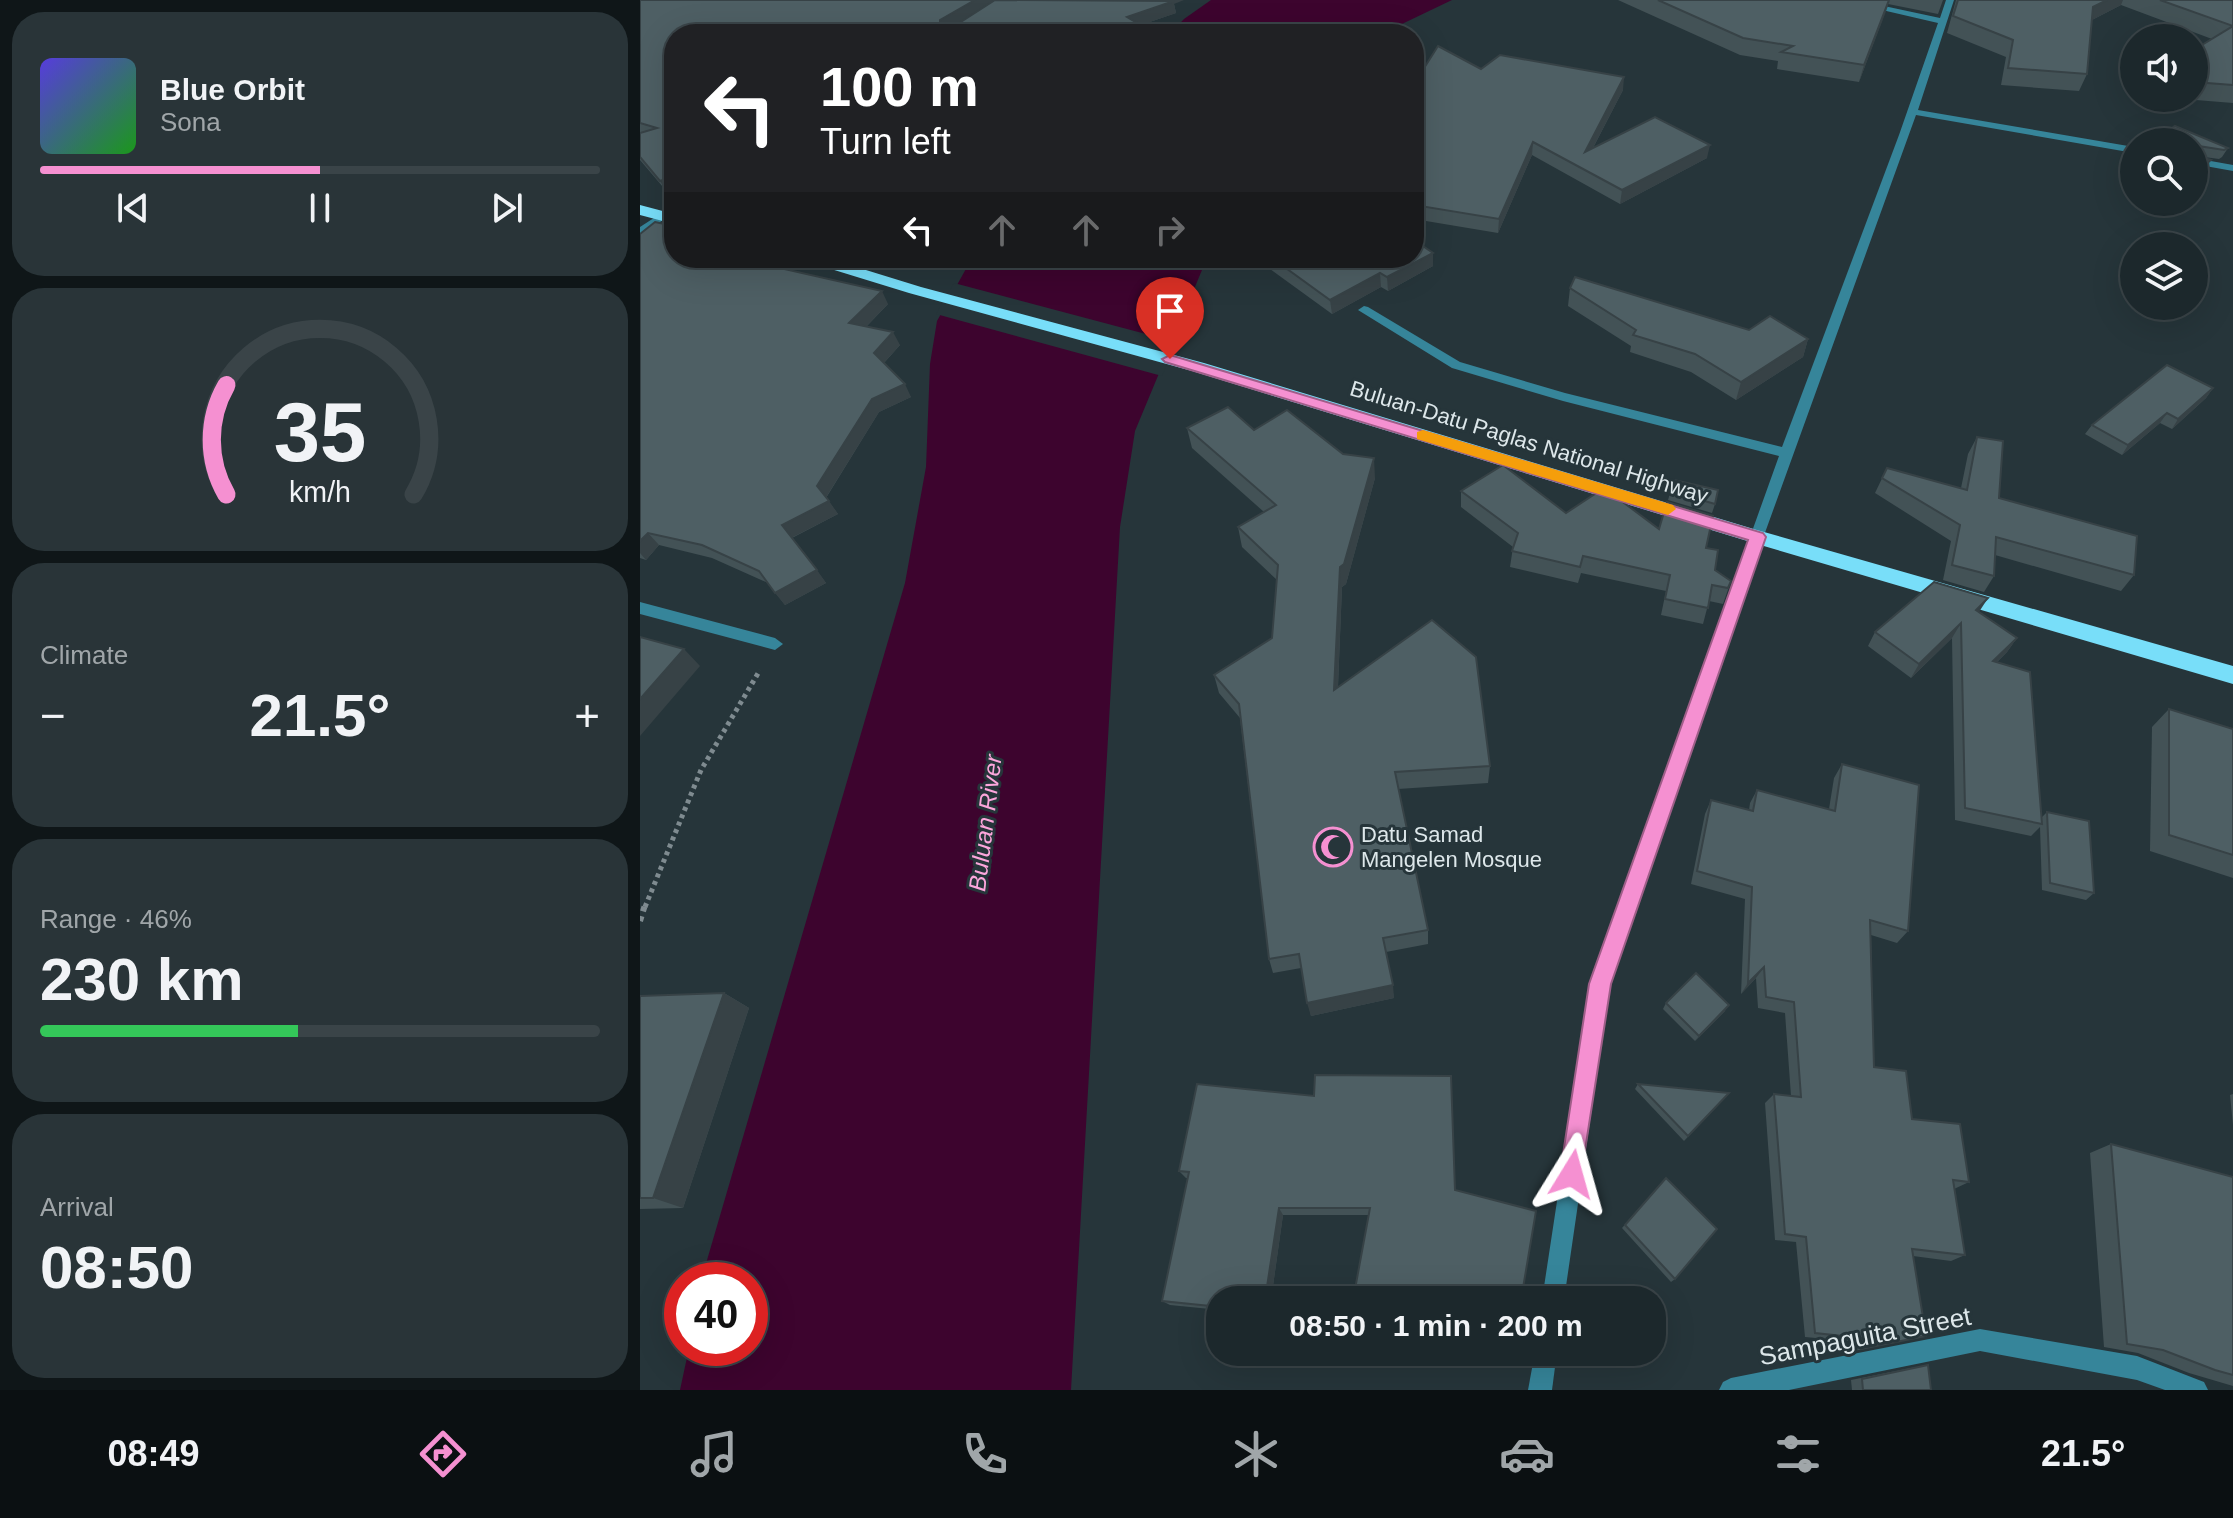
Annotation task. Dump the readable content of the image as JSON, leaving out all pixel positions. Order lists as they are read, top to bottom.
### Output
{
  "streets": {
    "highway": ["Buluan-Datu Paglas National Highway"],
    "street": ["Sampaguita Street"]
  },
  "water": ["Buluan River"],
  "places": {
    "mosque": ["Datu Samad Mangelen Mosque"]
  },
  "page": {
    "turn": ["100 m", "Turn left"],
    "song": ["Blue Orbit", "Sona"],
    "tile": [
      "Climate",
      ["Range · 46%", "230 km"],
      ["Arrival", "08:50"]
    ],
    "heat": ["−", "21.5°", "+"],
    "limit": "40",
    "trip": "08:50 · 1 min · 200 m",
    "tabs": ["08:49", "21.5°"],
    "gauge": ["35", "km/h"]
  }
}
